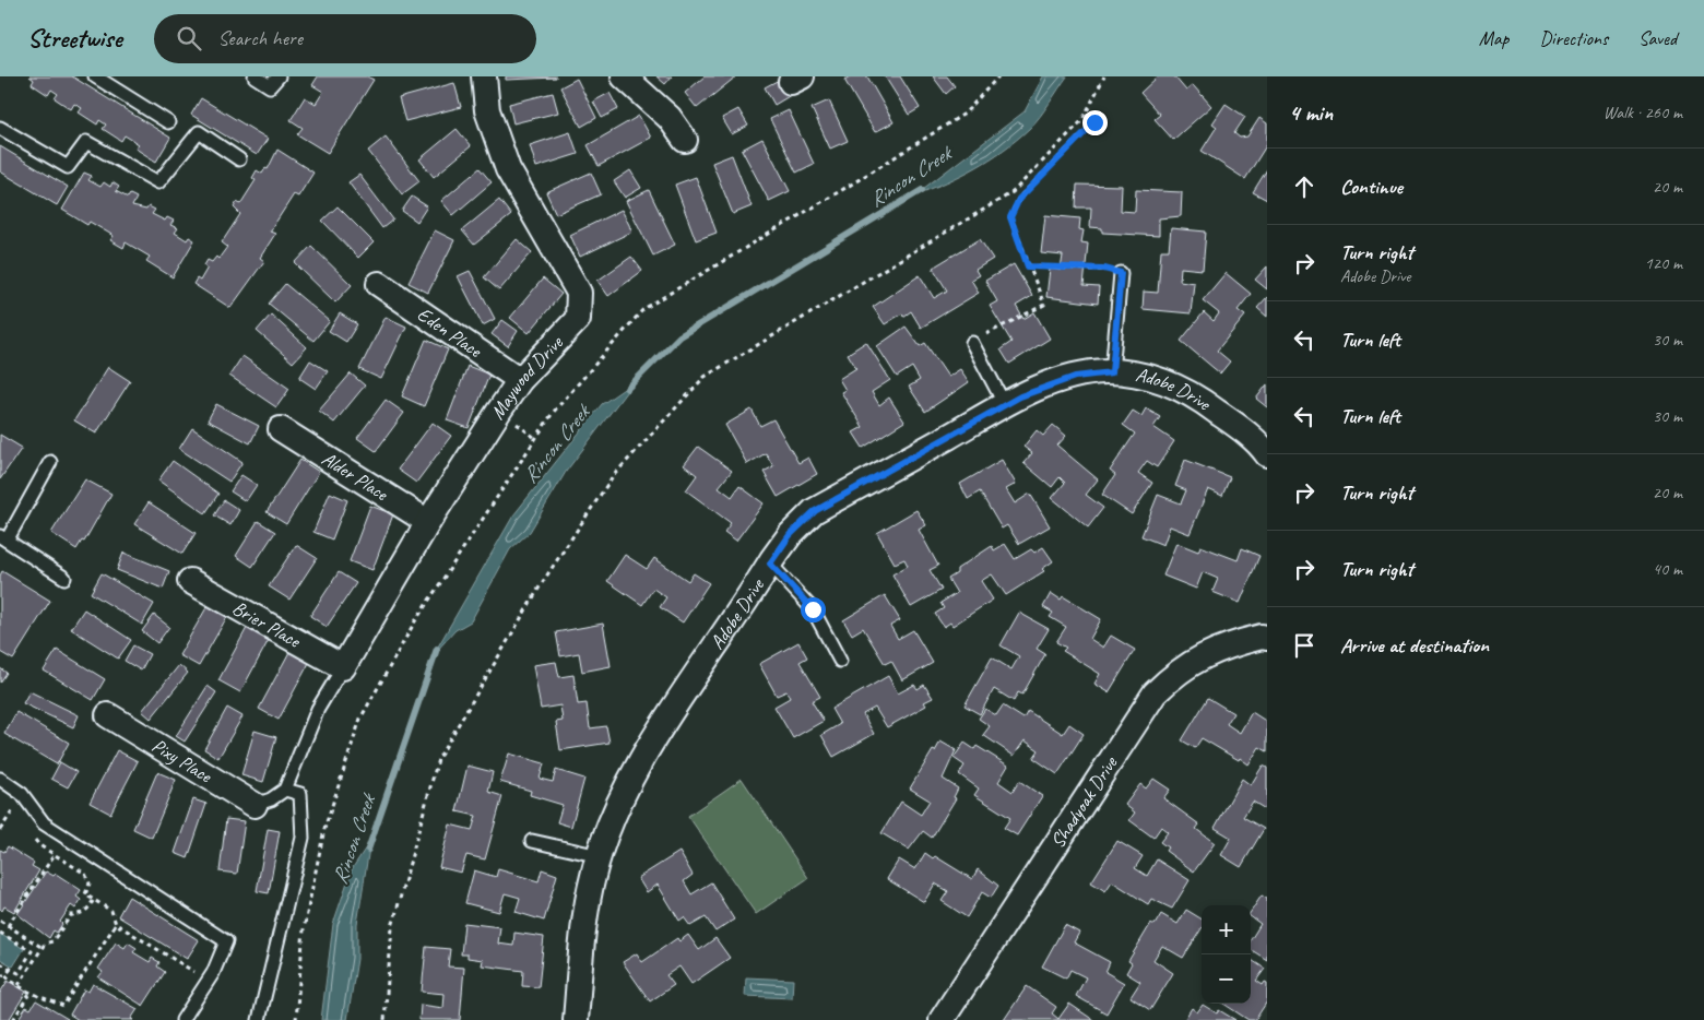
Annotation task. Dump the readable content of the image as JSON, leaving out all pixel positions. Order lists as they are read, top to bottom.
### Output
{
  "streets": {
    "street": [
      "Eden Place",
      "Maywood Drive",
      "Adobe Drive",
      "Alder Place",
      "Brier Place",
      "Pixy Place",
      "Shadyoak Drive"
    ]
  },
  "crossings": [
    ["Eden Place", "Maywood Drive"],
    ["Maywood Drive", "Alder Place"],
    ["Maywood Drive", "Brier Place"]
  ],
  "water": ["Rincon Creek"],
  "page": {
    "header": "Streetwise",
    "search": "Search here",
    "nav": ["Map", "Directions", "Saved"],
    "heading": ["4 min", "Walk · 260 m"],
    "list": [
      ["Continue", "20 m"],
      ["Turn right", "Adobe Drive", "120 m"],
      ["Turn left", "30 m"],
      ["Turn left", "30 m"],
      ["Turn right", "20 m"],
      ["Turn right", "40 m"],
      "Arrive at destination"
    ],
    "map_buttons": ["+", "−"]
  }
}
